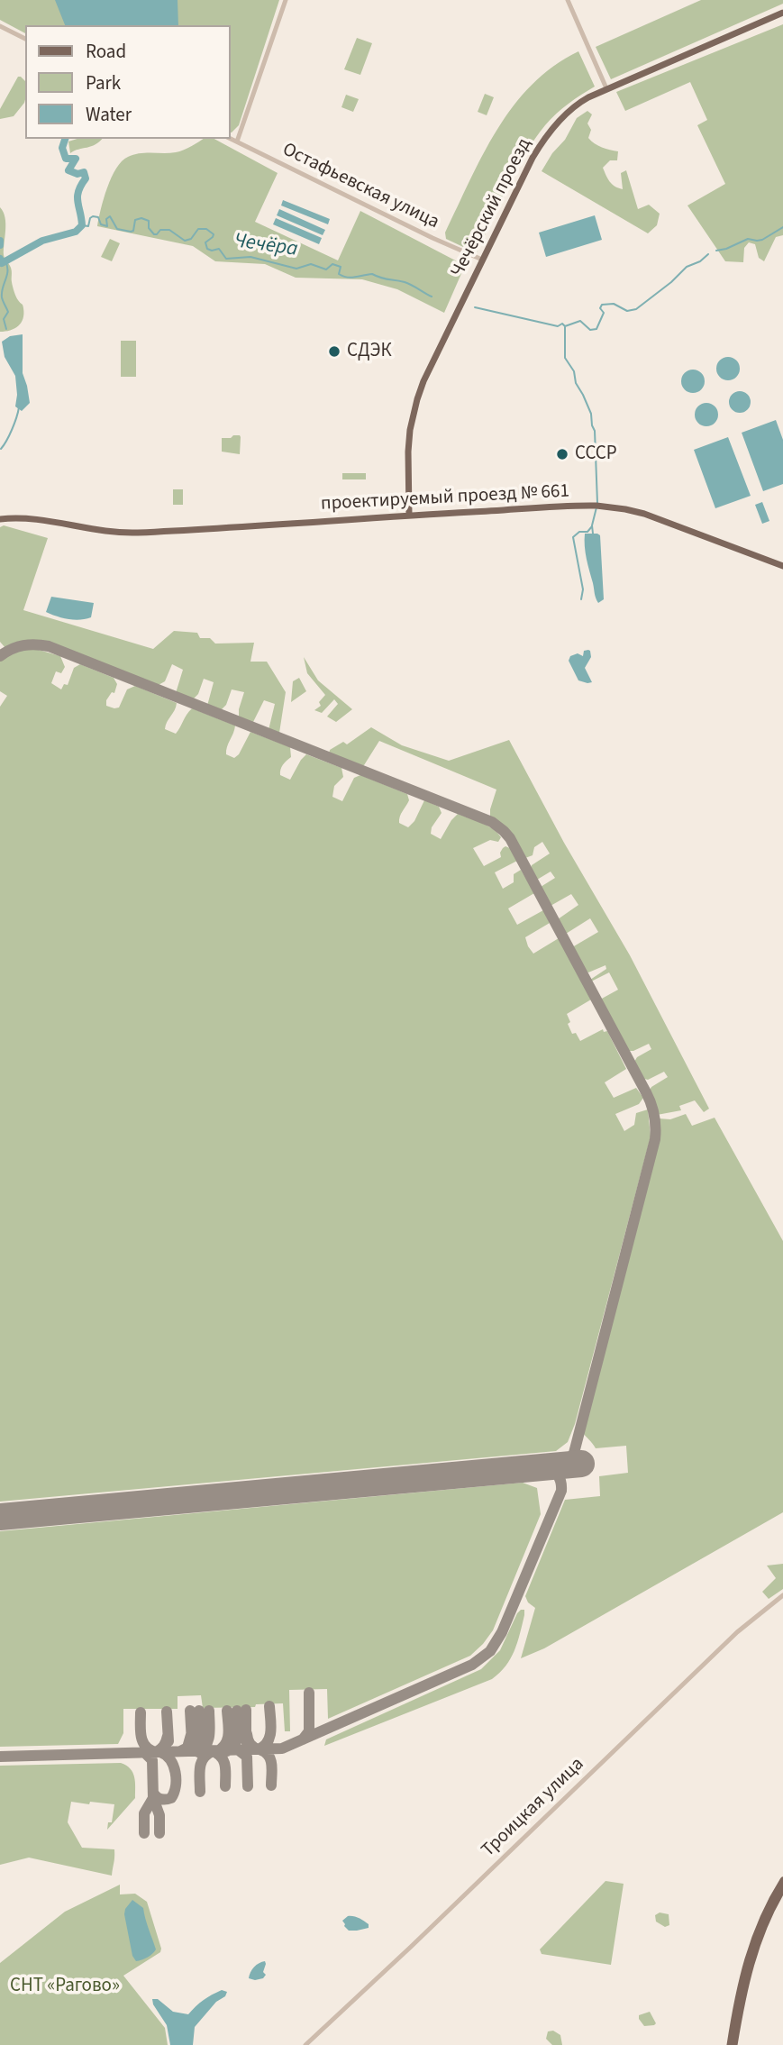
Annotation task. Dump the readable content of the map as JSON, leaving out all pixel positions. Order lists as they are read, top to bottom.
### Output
{
  "streets": {
    "main road": ["Чечёрский проезд", "проектируемый проезд № 661"],
    "street": ["Остафьевская улица", "Троицкая улица"]
  },
  "crossings": [
    ["Остафьевская улица", "Чечёрский проезд"],
    ["Чечёрский проезд", "проектируемый проезд № 661"]
  ],
  "water": ["Чечёра"],
  "parks": ["СНТ «Рагово»"],
  "places": ["СДЭК", "СССР"],
  "legend": ["Road", "Park", "Water"]
}
